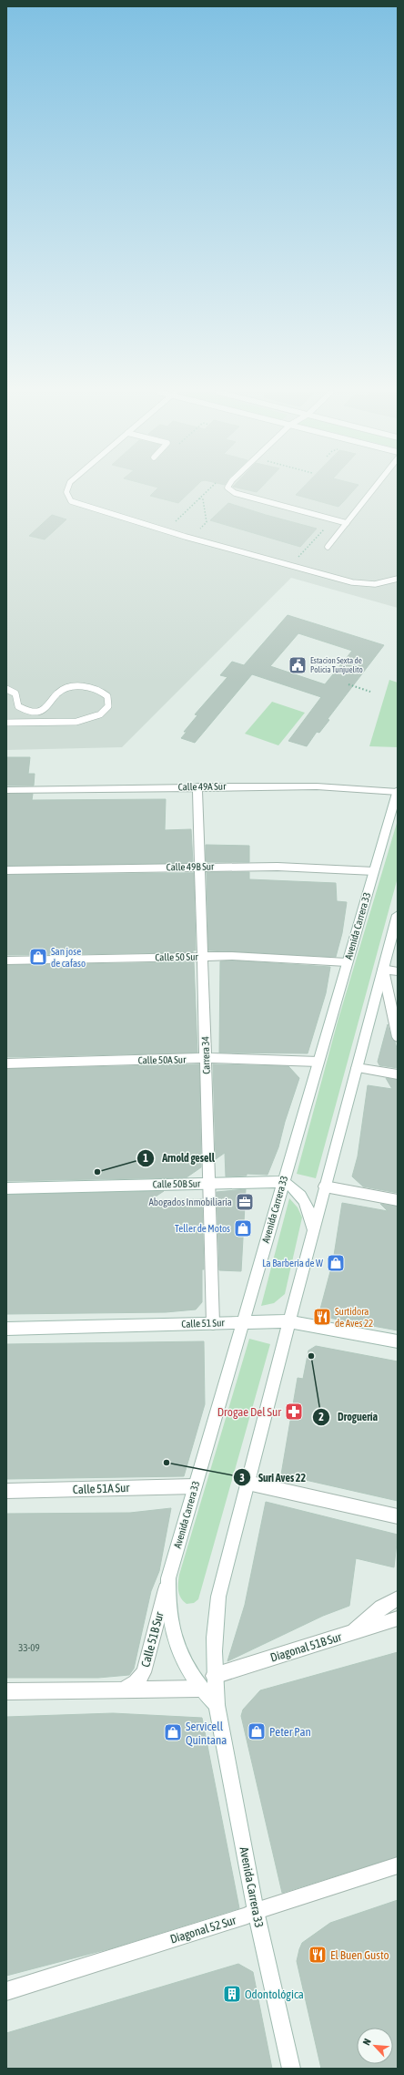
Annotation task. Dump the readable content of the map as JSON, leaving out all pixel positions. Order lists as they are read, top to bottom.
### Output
{
  "streets": {
    "street": [
      "Calle 49A Sur",
      "Calle 49B Sur",
      "Avenida Carrera 33",
      "Calle 50 Sur",
      "Carrera 34",
      "Calle 50A Sur",
      "Calle 50B Sur",
      "Calle 51 Sur",
      "Calle 51A Sur",
      "Calle 51B Sur",
      "Diagonal 51B Sur",
      "Diagonal 52 Sur"
    ]
  },
  "crossings": [
    ["Calle 49A Sur", "Avenida Carrera 33"],
    ["Calle 49A Sur", "Carrera 34"],
    ["Calle 49B Sur", "Avenida Carrera 33"],
    ["Calle 49B Sur", "Carrera 34"],
    ["Avenida Carrera 33", "Calle 50 Sur"],
    ["Avenida Carrera 33", "Calle 50A Sur"],
    ["Avenida Carrera 33", "Calle 50B Sur"],
    ["Avenida Carrera 33", "Calle 51 Sur"],
    ["Avenida Carrera 33", "Calle 51A Sur"],
    ["Avenida Carrera 33", "Calle 51B Sur"],
    ["Avenida Carrera 33", "Diagonal 51B Sur"],
    ["Avenida Carrera 33", "Diagonal 52 Sur"],
    ["Calle 50 Sur", "Carrera 34"],
    ["Carrera 34", "Calle 50A Sur"],
    ["Carrera 34", "Calle 50B Sur"],
    ["Carrera 34", "Calle 51 Sur"]
  ],
  "places": {
    "public building": ["Estacion Sexta de Policia Tunjuelito"],
    "shop": [
      "San jose de cafaso",
      "Teller de Motos",
      "La Barbería de W",
      "Peter Pan",
      "Servicell Quintana"
    ],
    "other": ["Arnold gesell", "Droguería", "Suri Aves 22"],
    "office": ["Abogados Inmobiliaria"],
    "restaurant": ["Surtidora de Aves 22", "El Buen Gusto"],
    "pharmacy": ["Drogae Del Sur"],
    "building": ["Odontológica"]
  },
  "house_numbers": ["33-09"],
  "north": "top left"
}
